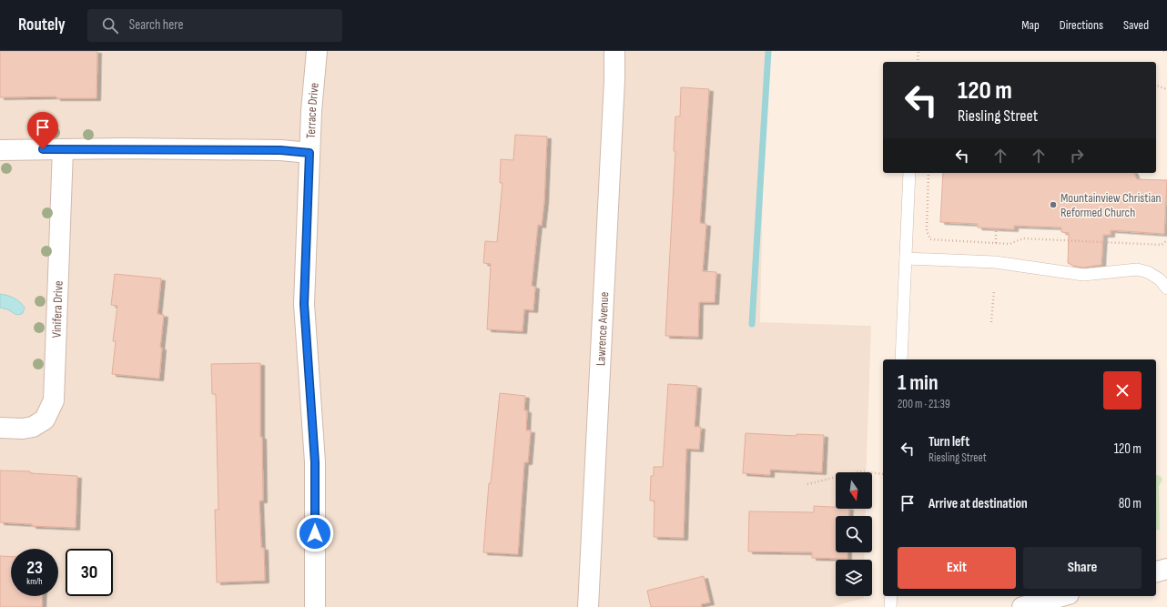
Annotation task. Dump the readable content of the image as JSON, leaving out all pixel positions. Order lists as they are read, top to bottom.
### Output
{
  "streets": {
    "street": ["Terrace Drive", "Vinifera Drive", "Lawrence Avenue"]
  },
  "places": ["Mountainview Christian Reformed Church"],
  "north": "bottom",
  "page": {
    "header": "Routely",
    "search": "Search here",
    "nav": ["Map", "Directions", "Saved"],
    "turn": ["120 m", "Riesling Street"],
    "heading": ["1 min", "200 m · 21:39"],
    "list": [
      {
        "name": "Turn left",
        "note": "Riesling Street",
        "value": "120 m"
      },
      {
        "name": "Arrive at destination",
        "value": "80 m"
      }
    ],
    "buttons": ["Exit", "Share"],
    "speed": "23 km/h",
    "limit": "30"
  }
}
